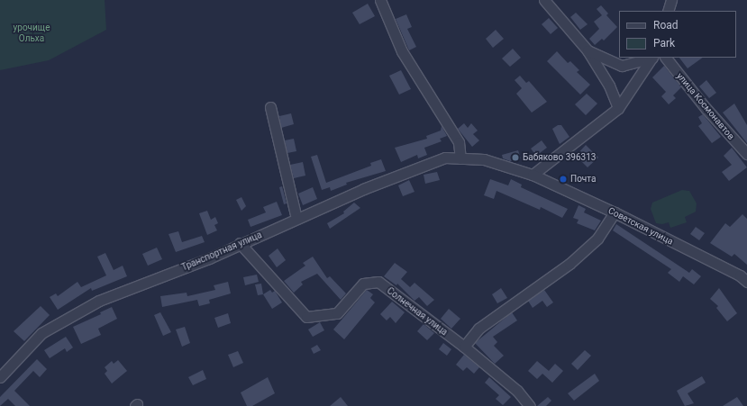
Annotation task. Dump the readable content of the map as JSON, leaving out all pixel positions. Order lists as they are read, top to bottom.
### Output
{
  "streets": {
    "street": [
      "улица Космонавтов",
      "Советская улица",
      "Транспортная улица",
      "Солнечная улица"
    ]
  },
  "crossings": [
    ["Советская улица", "Транспортная улица"],
    ["Транспортная улица", "Солнечная улица"]
  ],
  "parks": ["урочище Ольха"],
  "places": ["Бабяково 396313", "Почта"],
  "legend": ["Road", "Park"]
}
